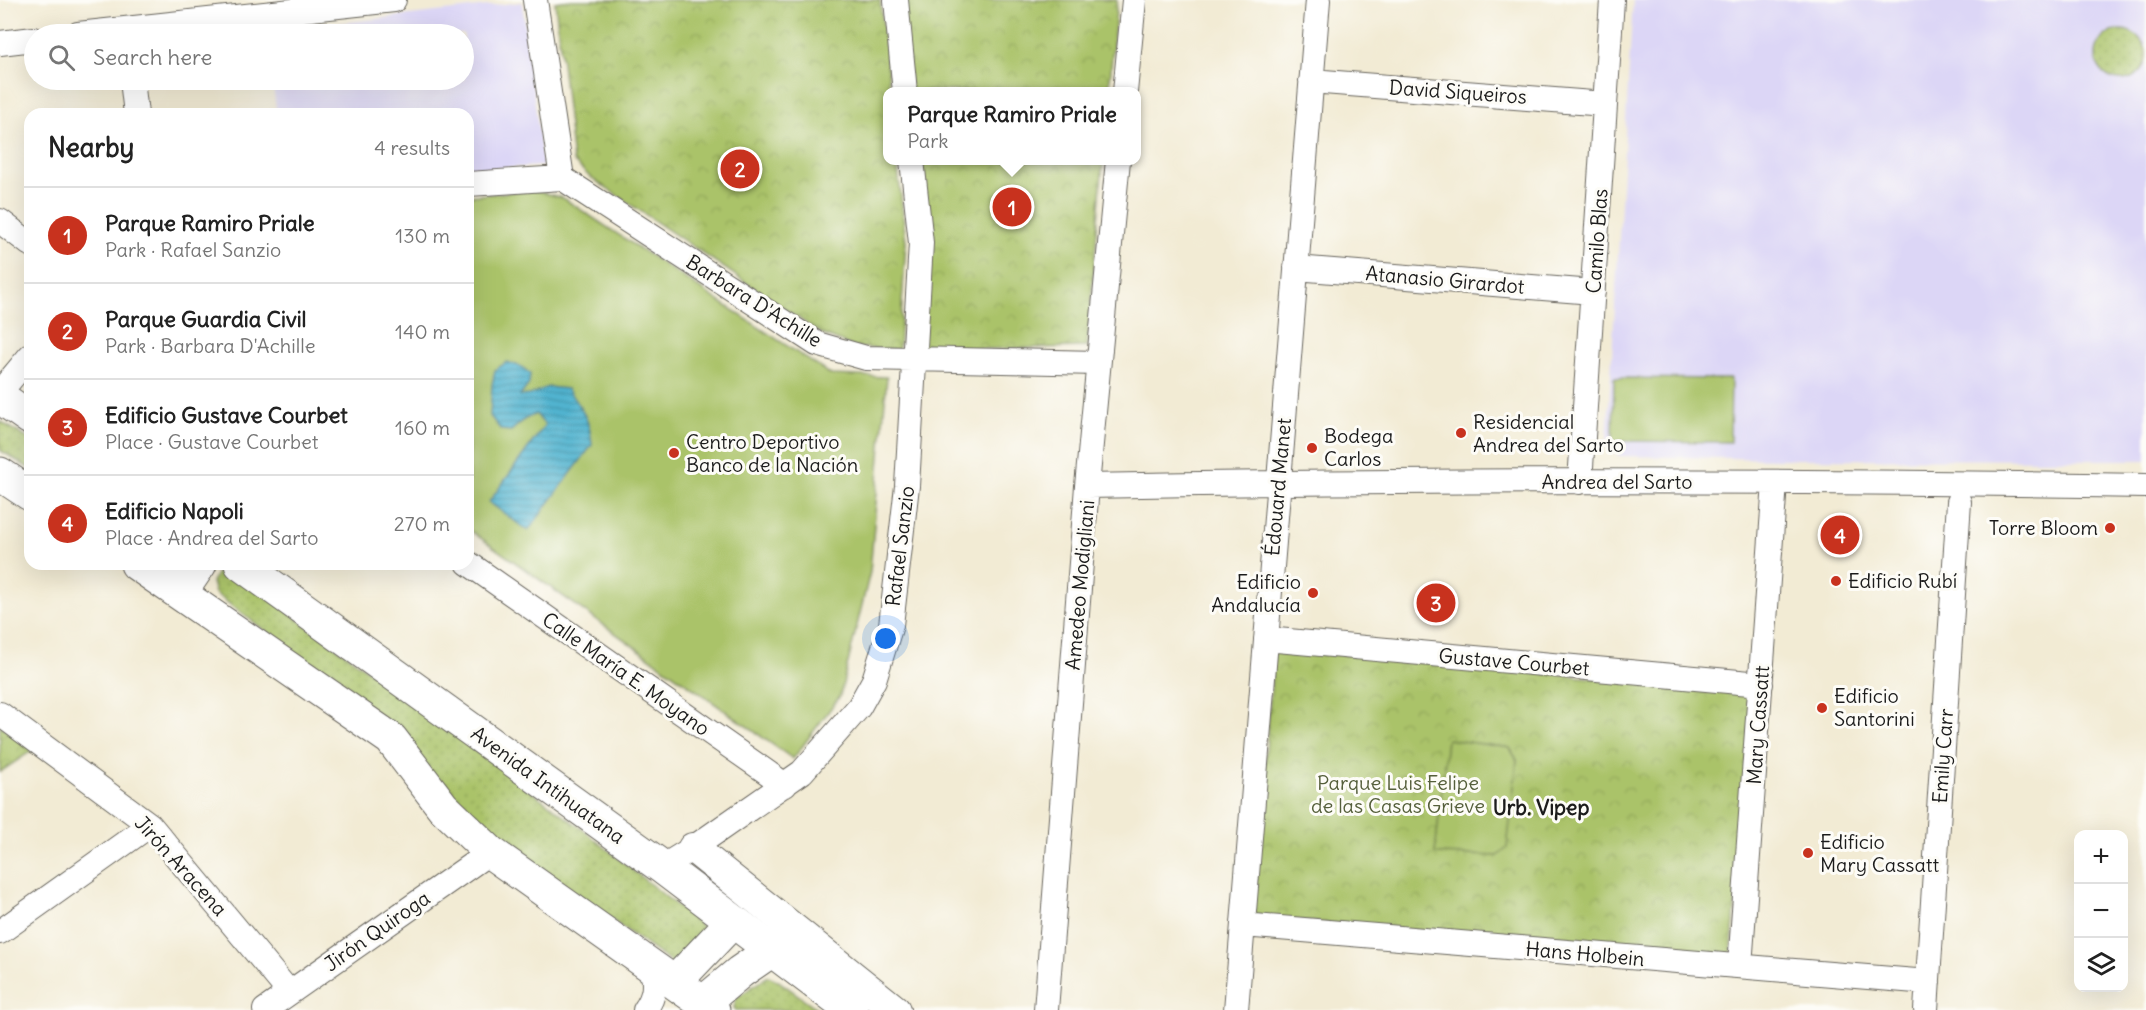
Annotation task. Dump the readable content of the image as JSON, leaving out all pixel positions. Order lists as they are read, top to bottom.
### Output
{
  "streets": {
    "main road": ["Avenida Intihuatana"],
    "street": [
      "David Siqueiros",
      "Camilo Blas",
      "Atanasio Girardot",
      "Barbara D'Achille",
      "Andrea del Sarto",
      "Édouard Manet",
      "Rafael Sanzio",
      "Amedeo Modigliani",
      "Gustave Courbet",
      "Calle María E. Moyano",
      "Mary Cassatt",
      "Emily Carr",
      "Jirón Aracena",
      "Jirón Quiroga",
      "Hans Holbein"
    ]
  },
  "crossings": [
    ["David Siqueiros", "Camilo Blas"],
    ["David Siqueiros", "Édouard Manet"],
    ["Camilo Blas", "Atanasio Girardot"],
    ["Camilo Blas", "Andrea del Sarto"],
    ["Atanasio Girardot", "Édouard Manet"],
    ["Barbara D'Achille", "Rafael Sanzio"],
    ["Barbara D'Achille", "Amedeo Modigliani"],
    ["Andrea del Sarto", "Édouard Manet"],
    ["Andrea del Sarto", "Amedeo Modigliani"],
    ["Andrea del Sarto", "Mary Cassatt"],
    ["Édouard Manet", "Gustave Courbet"],
    ["Édouard Manet", "Hans Holbein"],
    ["Rafael Sanzio", "Calle María E. Moyano"],
    ["Rafael Sanzio", "Avenida Intihuatana"],
    ["Gustave Courbet", "Mary Cassatt"],
    ["Mary Cassatt", "Hans Holbein"],
    ["Emily Carr", "Hans Holbein"],
    ["Jirón Aracena", "Jirón Quiroga"]
  ],
  "districts": ["Urb. Vipep"],
  "parks": ["Parque Luis Felipe de las Casas Grieve"],
  "places": [
    "Residencial Andrea del Sarto",
    "Bodega Carlos",
    "Centro Deportivo Banco de la Nación",
    "Torre Bloom",
    "Edificio Rubí",
    "Edificio Andalucía",
    "Edificio Santorini",
    "Edificio Mary Cassatt"
  ],
  "page": {
    "search": "Search here",
    "popup": ["Parque Ramiro Priale", "Park"],
    "heading": ["Nearby", "4 results"],
    "pins": [
      "2",
      "1",
      "4",
      "3"
    ],
    "list": [
      {
        "mark": "1",
        "name": "Parque Ramiro Priale",
        "note": "Park · Rafael Sanzio",
        "value": "130 m"
      },
      {
        "mark": "2",
        "name": "Parque Guardia Civil",
        "note": "Park · Barbara D'Achille",
        "value": "140 m"
      },
      {
        "mark": "3",
        "name": "Edificio Gustave Courbet",
        "note": "Place · Gustave Courbet",
        "value": "160 m"
      },
      {
        "mark": "4",
        "name": "Edificio Napoli",
        "note": "Place · Andrea del Sarto",
        "value": "270 m"
      }
    ],
    "map_buttons": ["+", "−"]
  }
}
